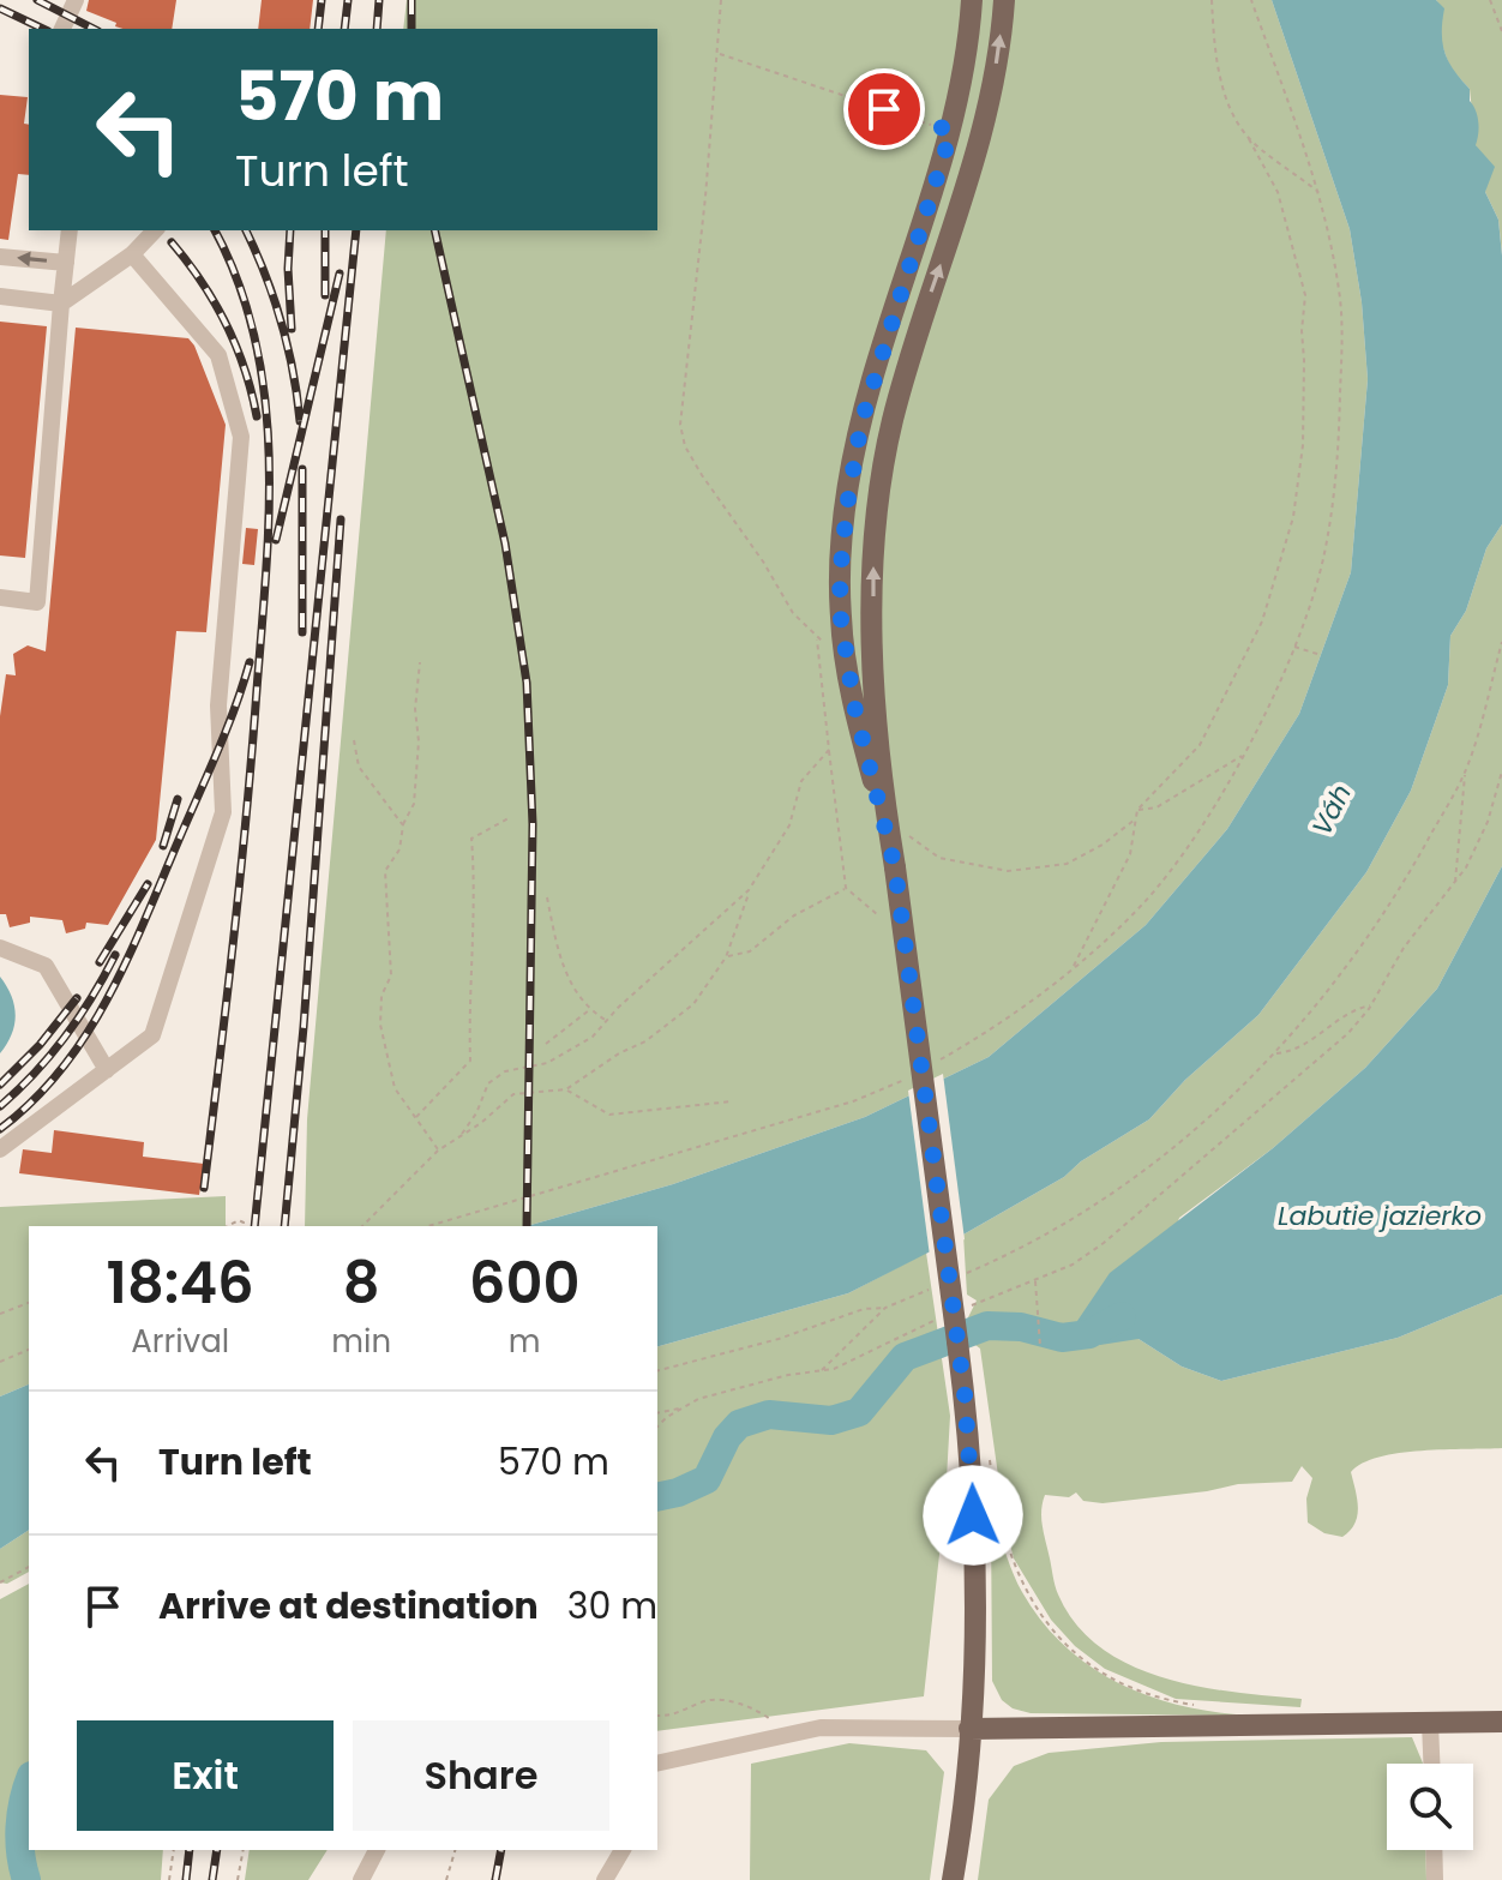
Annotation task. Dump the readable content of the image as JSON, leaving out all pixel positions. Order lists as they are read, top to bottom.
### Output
{
  "water": ["Váh", "Labutie jazierko"],
  "page": {
    "turn": ["570 m", "Turn left"],
    "eta": [
      "18:46",
      "Arrival",
      "8",
      "min",
      "600",
      "m"
    ],
    "list": [
      {
        "name": "Turn left",
        "value": "570 m"
      },
      {
        "name": "Arrive at destination",
        "value": "30 m"
      }
    ],
    "buttons": ["Exit", "Share"]
  }
}
